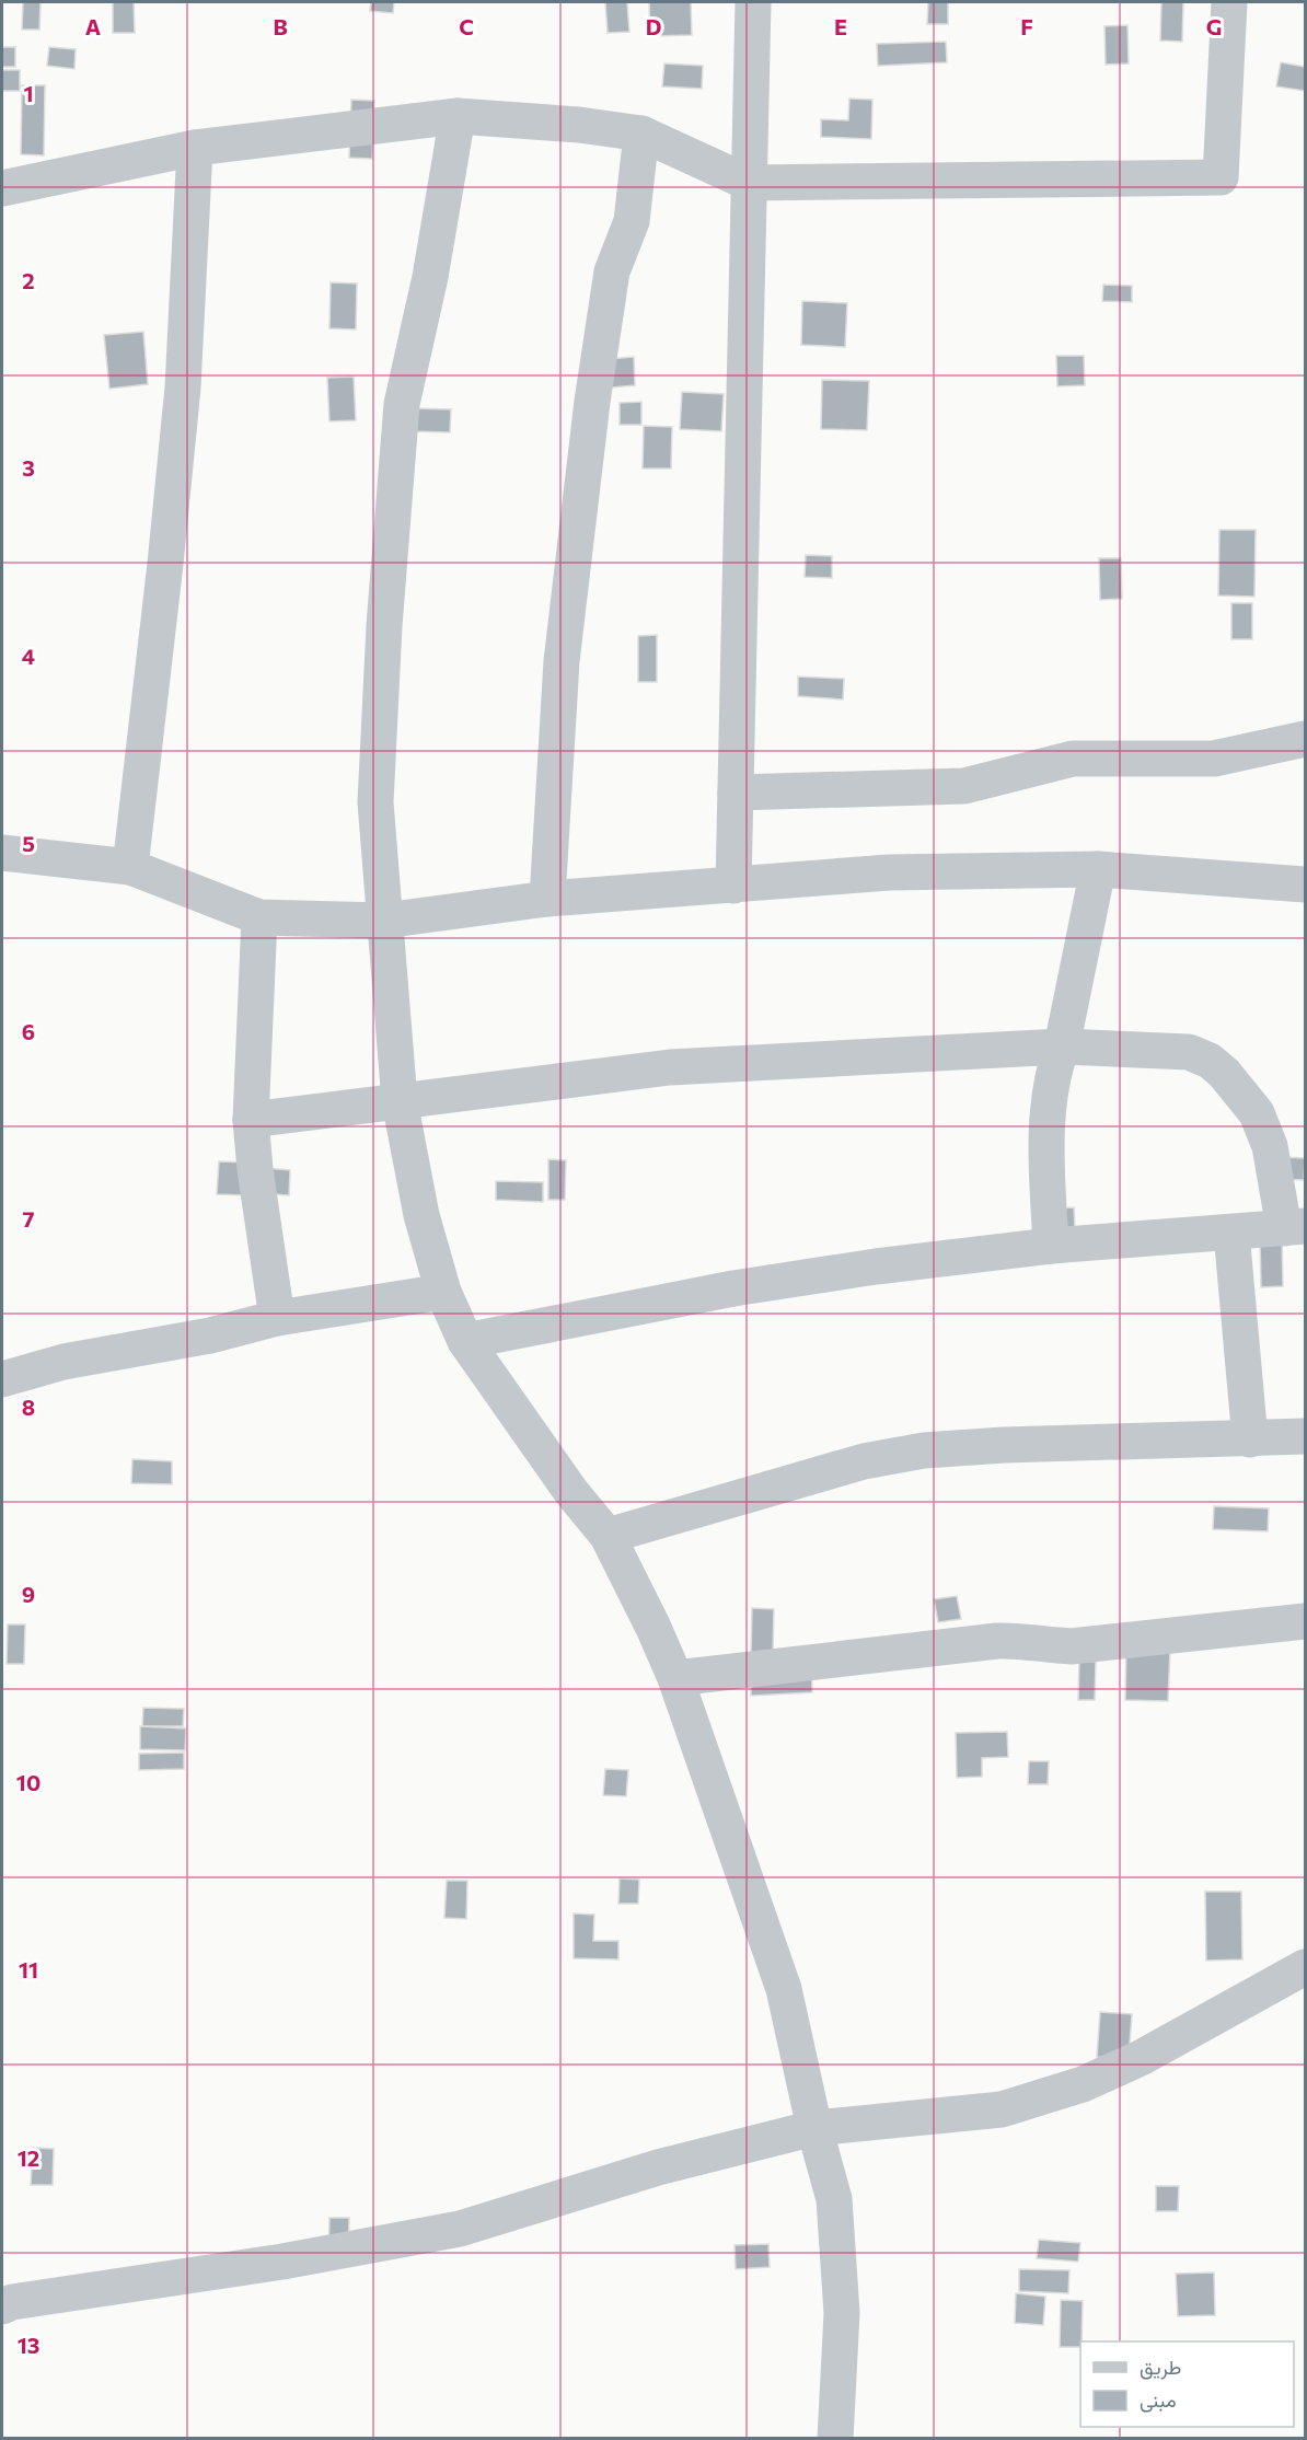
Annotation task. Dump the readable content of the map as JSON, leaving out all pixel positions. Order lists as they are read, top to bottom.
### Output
{
  "legend": ["طريق", "مبنى"],
  "grid": {
    "columns": [
      "A",
      "B",
      "C",
      "D",
      "E",
      "F",
      "G"
    ],
    "rows": [
      "1",
      "2",
      "3",
      "4",
      "5",
      "6",
      "7",
      "8",
      "9",
      "10",
      "11",
      "12",
      "13"
    ]
  }
}
